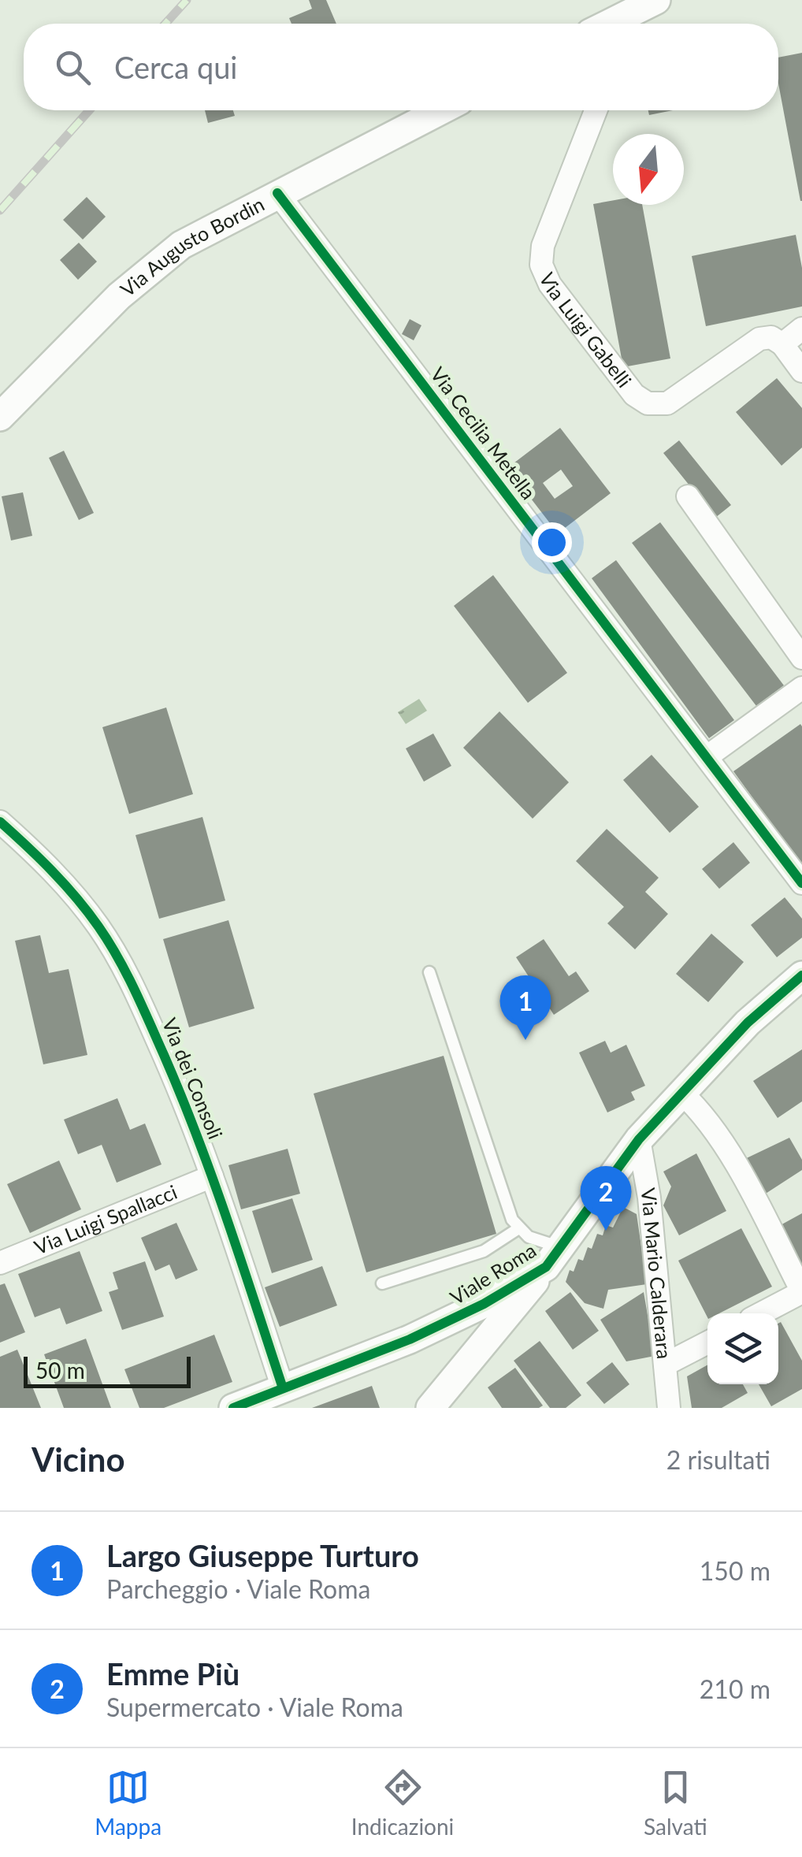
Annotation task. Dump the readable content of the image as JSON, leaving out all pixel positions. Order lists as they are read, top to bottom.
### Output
{
  "streets": {
    "street": [
      "Via Augusto Bordin",
      "Via Luigi Gabelli",
      "Via Cecilia Metella",
      "Via dei Consoli",
      "Via Luigi Spallacci",
      "Via Mario Calderara",
      "Viale Roma"
    ]
  },
  "crossings": [
    ["Via Augusto Bordin", "Via Cecilia Metella"],
    ["Via dei Consoli", "Via Luigi Spallacci"],
    ["Via dei Consoli", "Viale Roma"],
    ["Via Mario Calderara", "Viale Roma"]
  ],
  "scale_bar": "50 m",
  "north": "bottom",
  "page": {
    "search": "Cerca qui",
    "pins": ["1", "2"],
    "scale": "50 m",
    "heading": ["Vicino", "2 risultati"],
    "list": [
      {
        "mark": "1",
        "name": "Largo Giuseppe Turturo",
        "note": "Parcheggio · Viale Roma",
        "value": "150 m"
      },
      {
        "mark": "2",
        "name": "Emme Più",
        "note": "Supermercato · Viale Roma",
        "value": "210 m"
      }
    ],
    "nav": ["Mappa", "Indicazioni", "Salvati"]
  }
}
